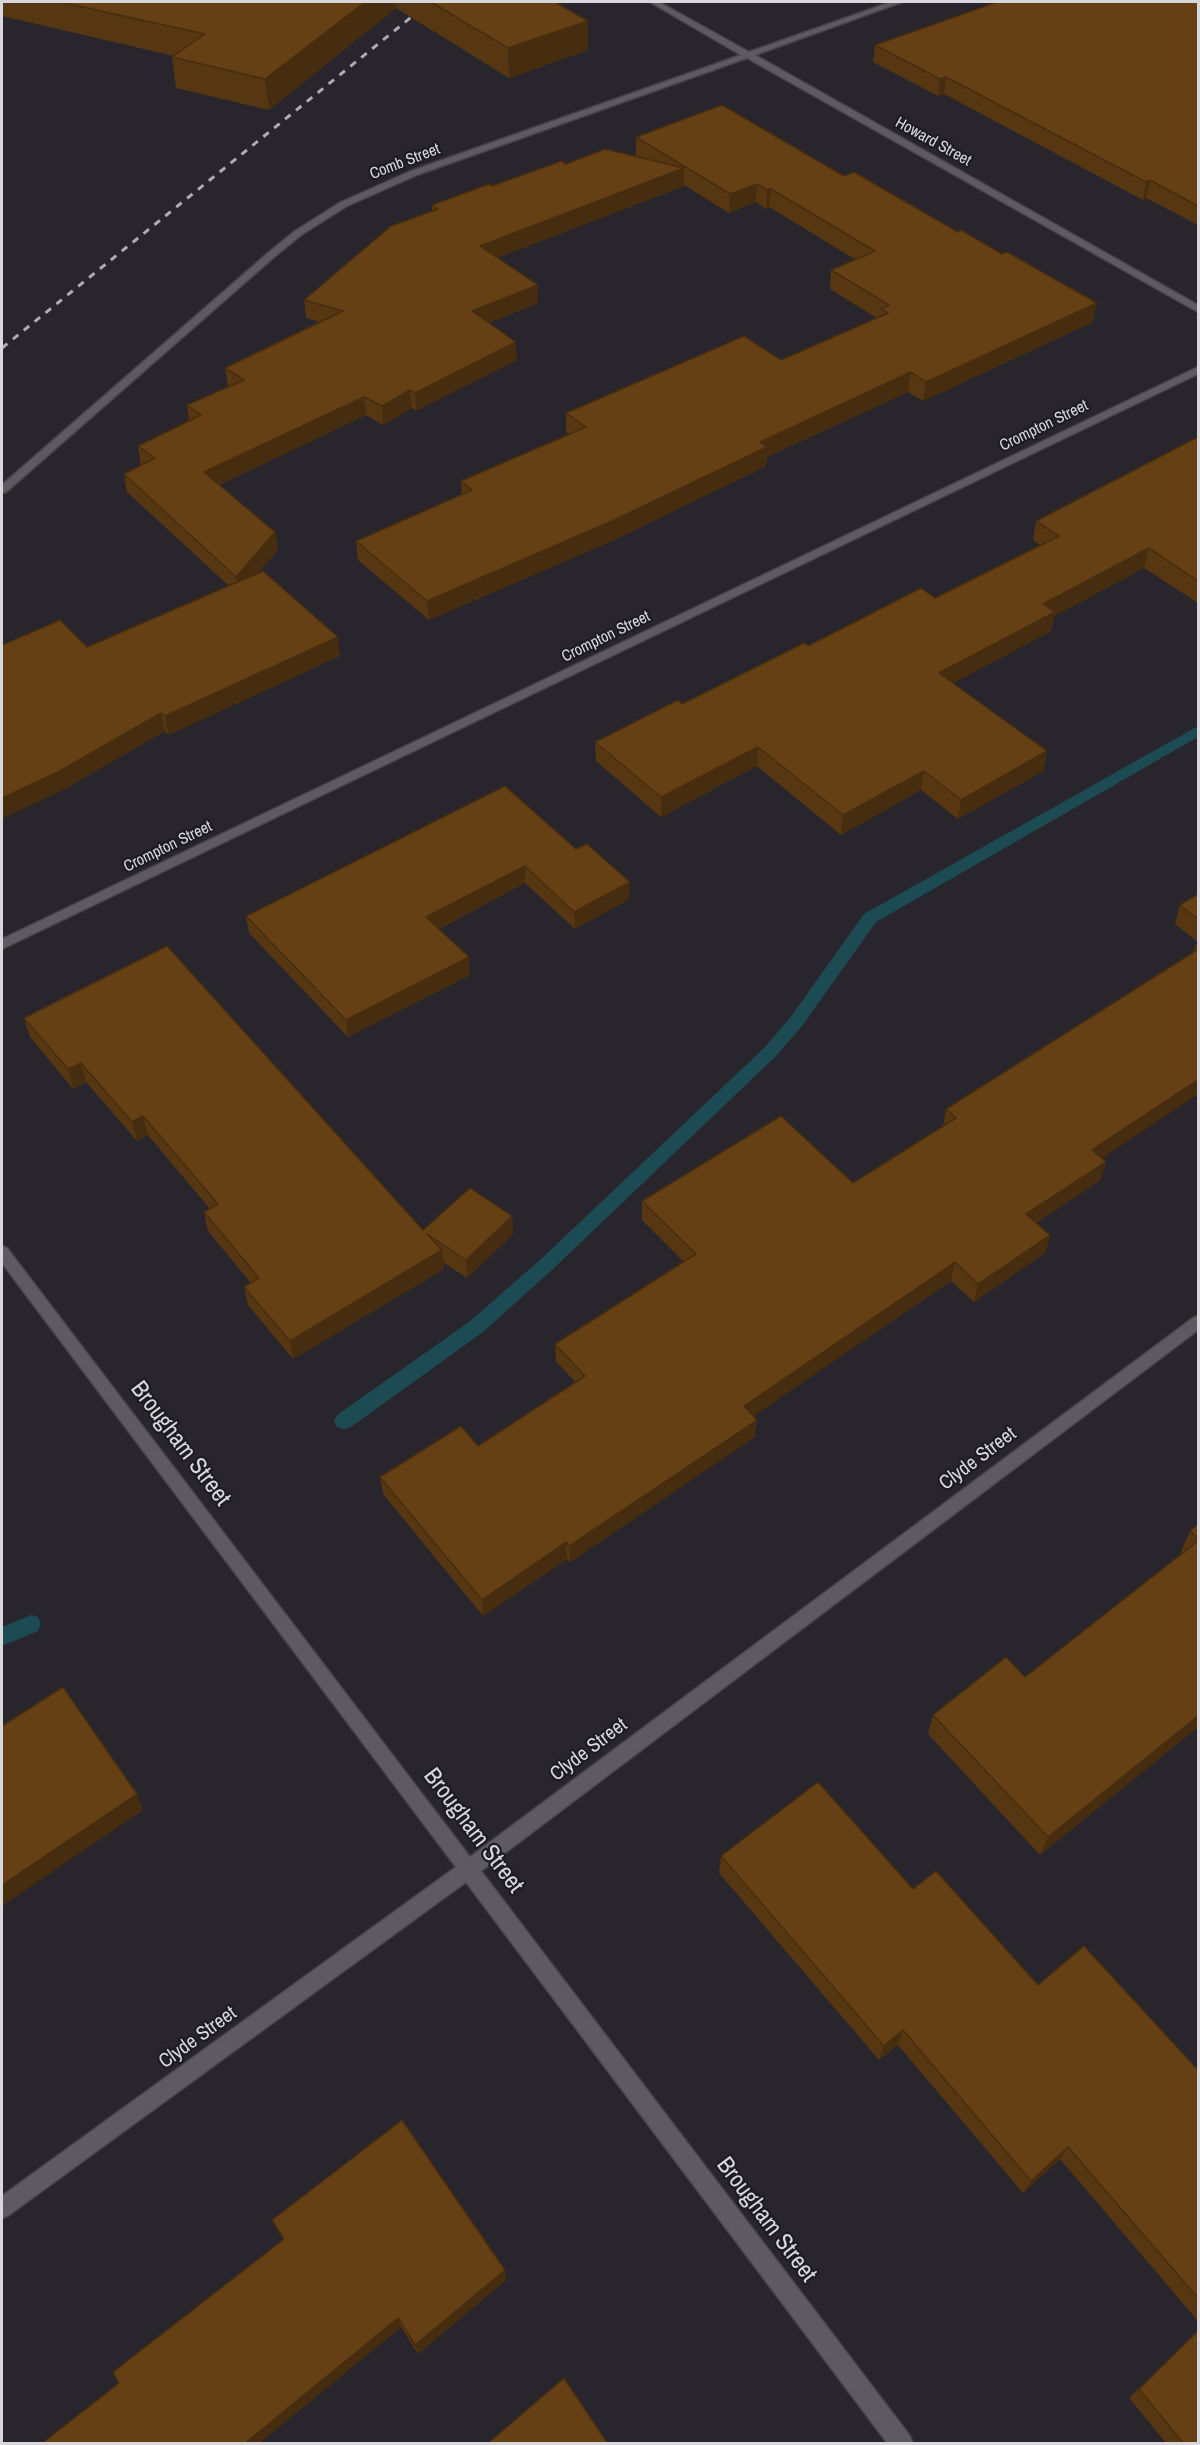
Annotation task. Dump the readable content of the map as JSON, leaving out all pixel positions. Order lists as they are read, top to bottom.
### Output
{
  "streets": {
    "street": [
      "Howard Street",
      "Comb Street",
      "Crompton Street",
      "Brougham Street",
      "Clyde Street"
    ]
  },
  "crossings": [
    ["Howard Street", "Comb Street"],
    ["Brougham Street", "Clyde Street"]
  ]
}
